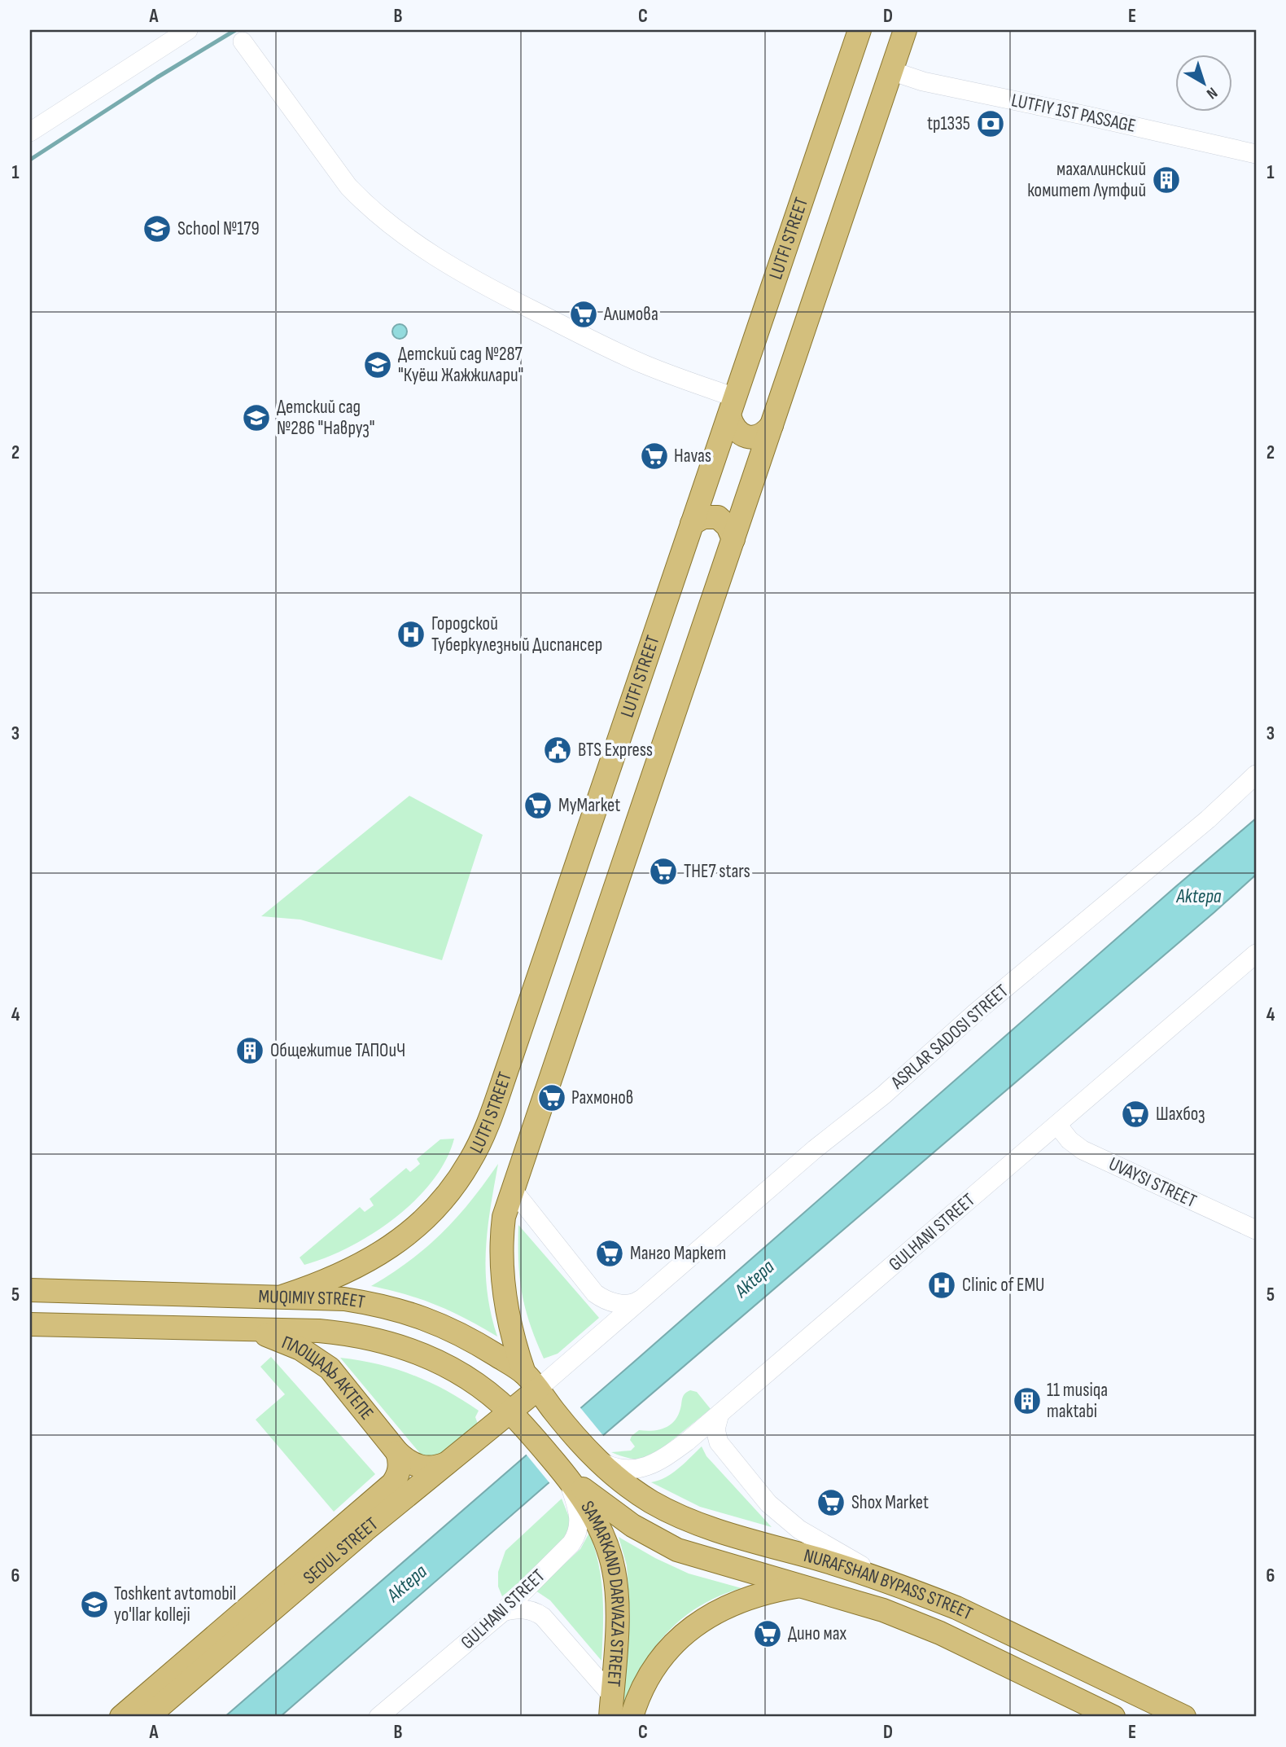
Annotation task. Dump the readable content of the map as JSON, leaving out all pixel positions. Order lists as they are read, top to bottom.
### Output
{
  "streets": {
    "main road": [
      "LUTFI STREET",
      "MUQIMIY STREET",
      "ПЛОЩАДЬ АКТЕПЕ",
      "SEOUL STREET",
      "NURAFSHAN BYPASS STREET",
      "SAMARKAND DARVAZA STREET"
    ],
    "street": [
      "LUTFIY 1ST PASSAGE",
      "ASRLAR SADOSI STREET",
      "UVAYSI STREET",
      "GULHANI STREET"
    ]
  },
  "crossings": [
    ["LUTFI STREET", "MUQIMIY STREET"],
    ["ASRLAR SADOSI STREET", "MUQIMIY STREET"],
    ["ASRLAR SADOSI STREET", "SEOUL STREET"],
    ["UVAYSI STREET", "GULHANI STREET"],
    ["GULHANI STREET", "MUQIMIY STREET"],
    ["GULHANI STREET", "NURAFSHAN BYPASS STREET"],
    ["GULHANI STREET", "SAMARKAND DARVAZA STREET"],
    ["MUQIMIY STREET", "ПЛОЩАДЬ АКТЕПЕ"],
    ["MUQIMIY STREET", "SEOUL STREET"],
    ["MUQIMIY STREET", "NURAFSHAN BYPASS STREET"],
    ["MUQIMIY STREET", "SAMARKAND DARVAZA STREET"],
    ["ПЛОЩАДЬ АКТЕПЕ", "SEOUL STREET"],
    ["NURAFSHAN BYPASS STREET", "SAMARKAND DARVAZA STREET"]
  ],
  "water": ["Aktepa"],
  "places": {
    "bank": ["tp1335"],
    "building": ["махаллинский комитет Лутфий", "Общежитие ТАПОиЧ", "11 musiqa maktabi"],
    "school or university": [
      "School №179",
      "Детский сад №287 \"Куёш Жажжилари\"",
      "Детский сад №286 \"Навруз\"",
      "Toshkent avtomobil yo'llar kolleji"
    ],
    "supermarket": [
      "Алимова",
      "Havas",
      "MyMarket",
      "THE7 stars",
      "Рахмонов",
      "Шахбоз",
      "Манго Маркет",
      "Shox Market",
      "Дино мах"
    ],
    "hospital": ["Городской Туберкулезный Диспансер", "Clinic of EMU"],
    "public building": ["BTS Express"]
  },
  "north": "bottom right",
  "grid": {
    "columns": [
      "A",
      "B",
      "C",
      "D",
      "E"
    ],
    "rows": [
      "1",
      "2",
      "3",
      "4",
      "5",
      "6"
    ]
  }
}
